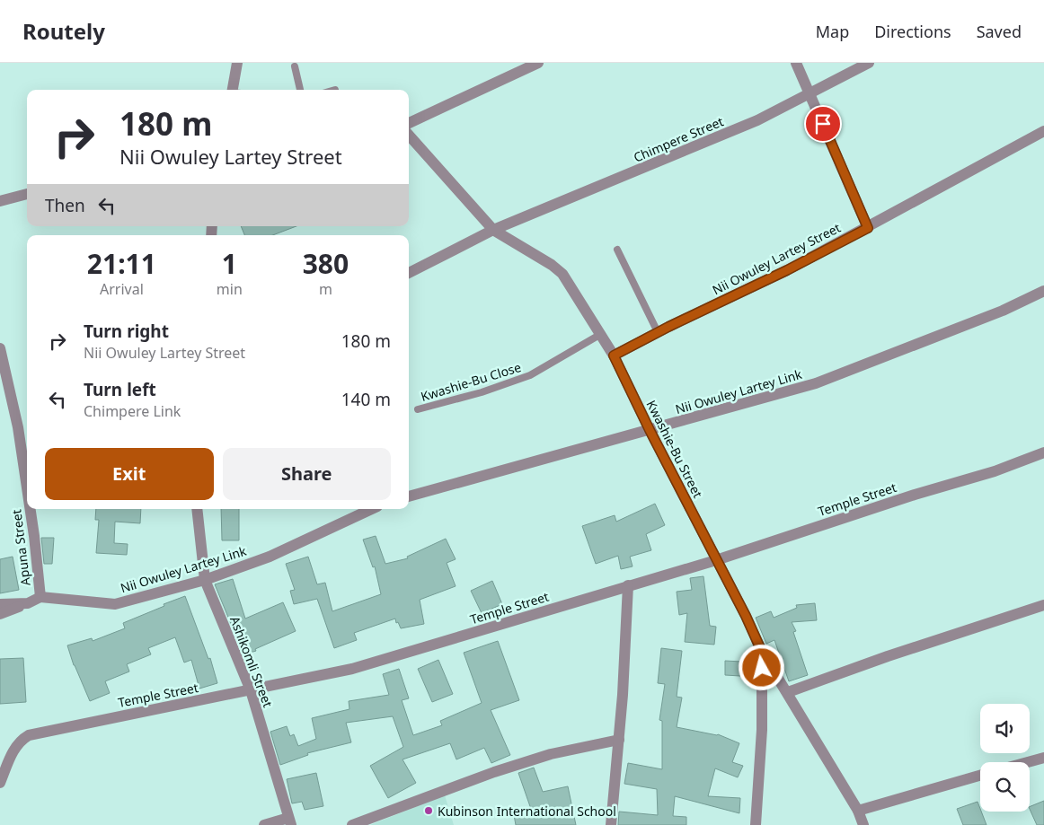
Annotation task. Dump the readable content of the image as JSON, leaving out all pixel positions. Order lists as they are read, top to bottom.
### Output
{
  "streets": {
    "street": [
      "Chimpere Street",
      "Nii Owuley Lartey Street",
      "Nii Owuley Lartey Link",
      "Kwashie-Bu Street",
      "Temple Street",
      "Apuna Street",
      "Ashikomli Street"
    ],
    "lane": ["Kwashie-Bu Close"]
  },
  "crossings": [
    ["Chimpere Street", "Kwashie-Bu Street"],
    ["Nii Owuley Lartey Street", "Kwashie-Bu Street"],
    ["Kwashie-Bu Close", "Kwashie-Bu Street"],
    ["Nii Owuley Lartey Link", "Kwashie-Bu Street"],
    ["Nii Owuley Lartey Link", "Apuna Street"],
    ["Nii Owuley Lartey Link", "Ashikomli Street"],
    ["Kwashie-Bu Street", "Temple Street"],
    ["Temple Street", "Ashikomli Street"]
  ],
  "places": ["Kubinson International School"],
  "page": {
    "header": "Routely",
    "nav": ["Map", "Directions", "Saved"],
    "turn": ["180 m", "Nii Owuley Lartey Street"],
    "then": "Then",
    "eta": [
      "21:11",
      "Arrival",
      "1",
      "min",
      "380",
      "m"
    ],
    "list": [
      {
        "name": "Turn right",
        "note": "Nii Owuley Lartey Street",
        "value": "180 m"
      },
      {
        "name": "Turn left",
        "note": "Chimpere Link",
        "value": "140 m"
      }
    ],
    "buttons": ["Exit", "Share"]
  }
}
